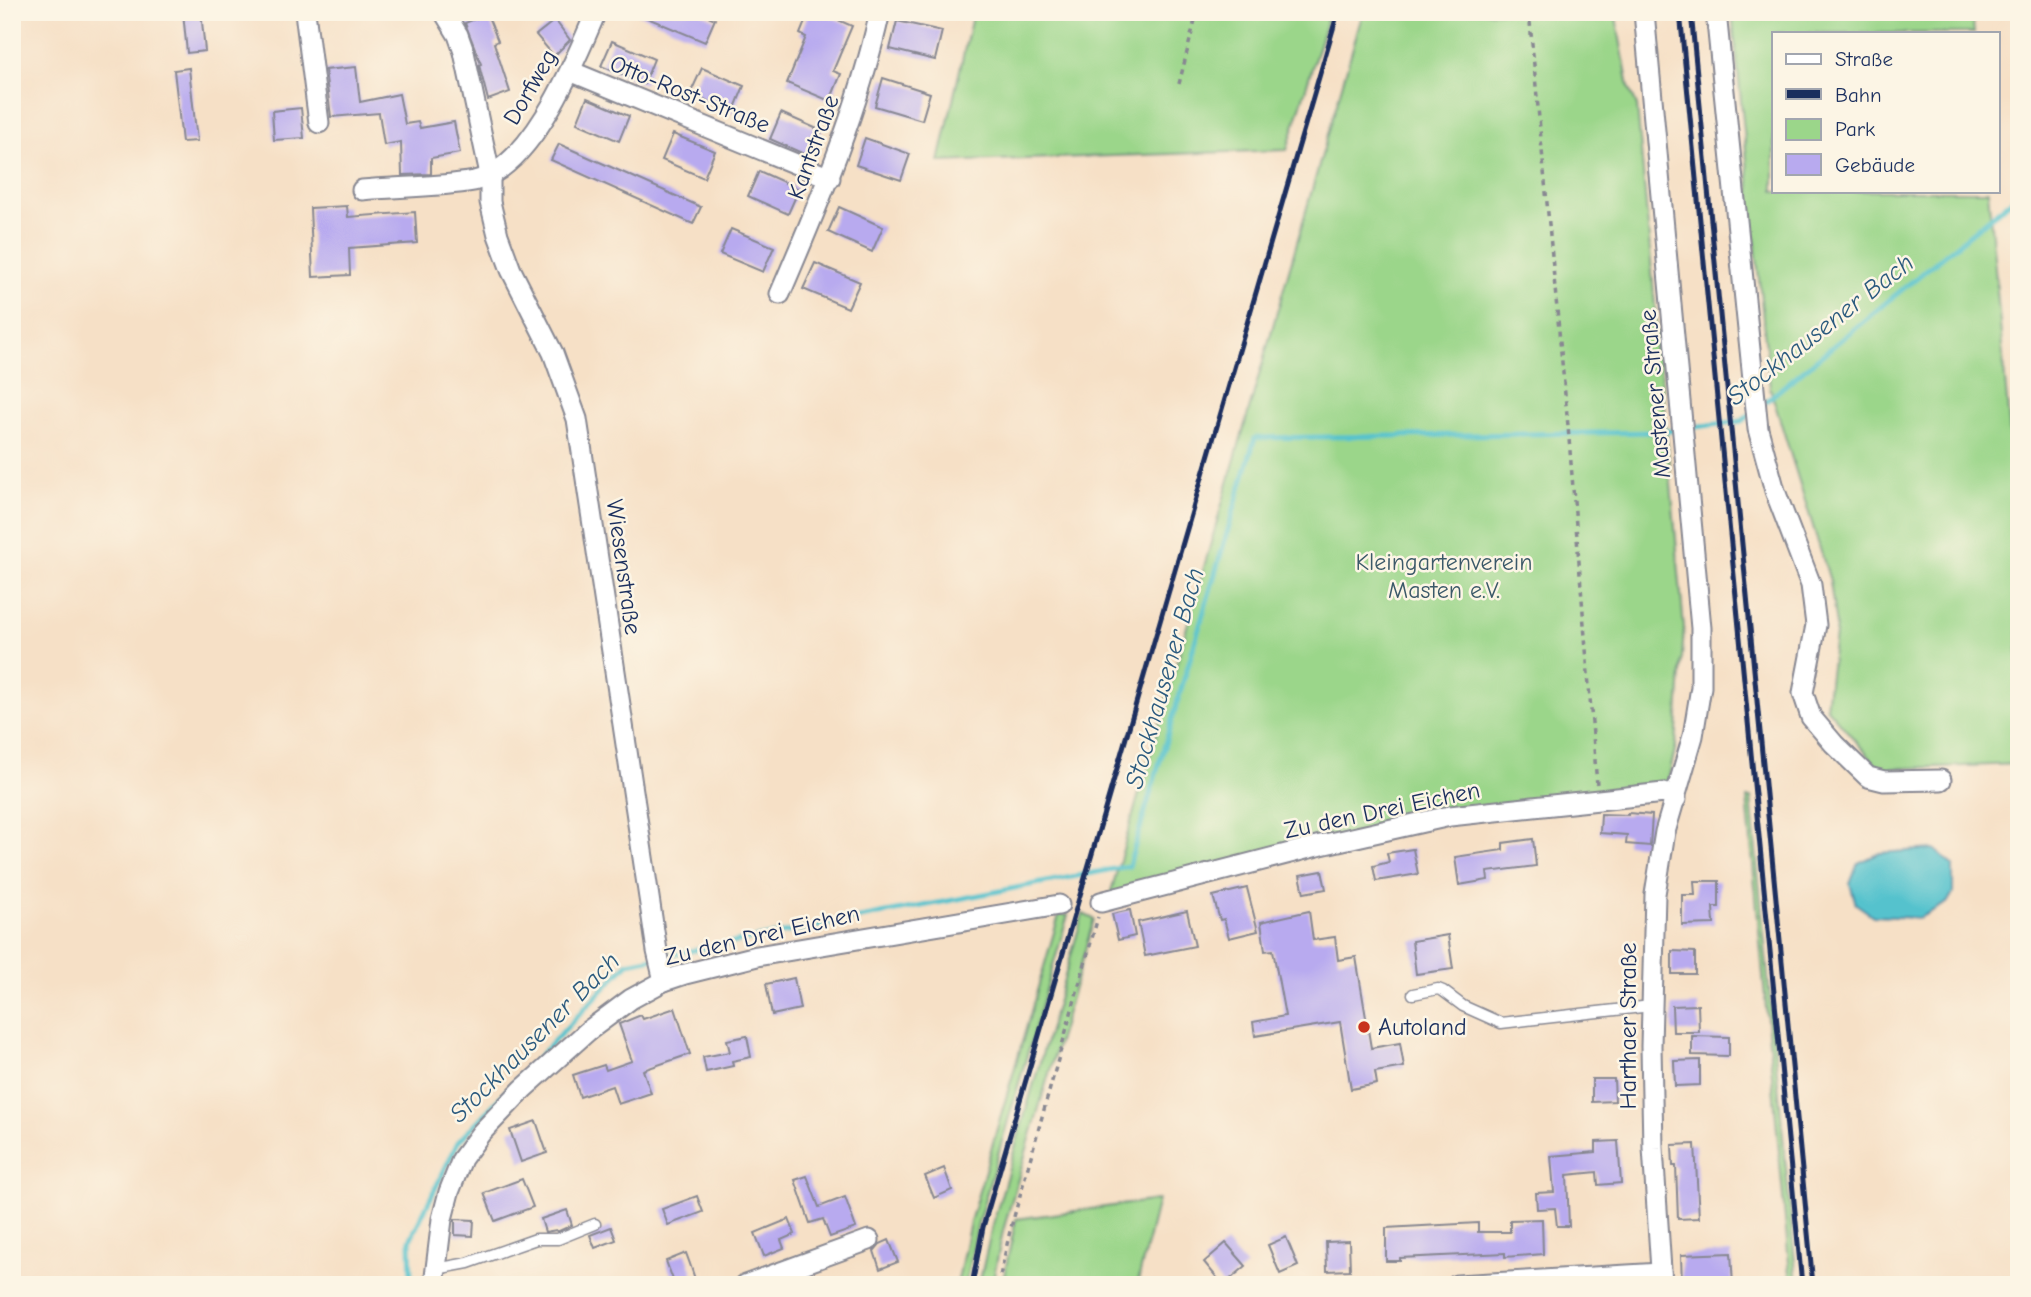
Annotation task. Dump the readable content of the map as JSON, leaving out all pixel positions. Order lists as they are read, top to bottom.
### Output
{
  "streets": {
    "street": [
      "Dorfweg",
      "Otto-Rost-Straße",
      "Kantstraße",
      "Mastener Straße",
      "Wiesenstraße",
      "Zu den Drei Eichen",
      "Harthaer Straße"
    ]
  },
  "crossings": [
    ["Dorfweg", "Otto-Rost-Straße"],
    ["Dorfweg", "Wiesenstraße"],
    ["Otto-Rost-Straße", "Kantstraße"],
    ["Mastener Straße", "Harthaer Straße"],
    ["Wiesenstraße", "Zu den Drei Eichen"],
    ["Zu den Drei Eichen", "Harthaer Straße"]
  ],
  "water": ["Stockhausener Bach"],
  "parks": ["Kleingartenverein Masten e.V."],
  "places": ["Autoland"],
  "legend": [
    "Straße",
    "Bahn",
    "Park",
    "Gebäude"
  ]
}
